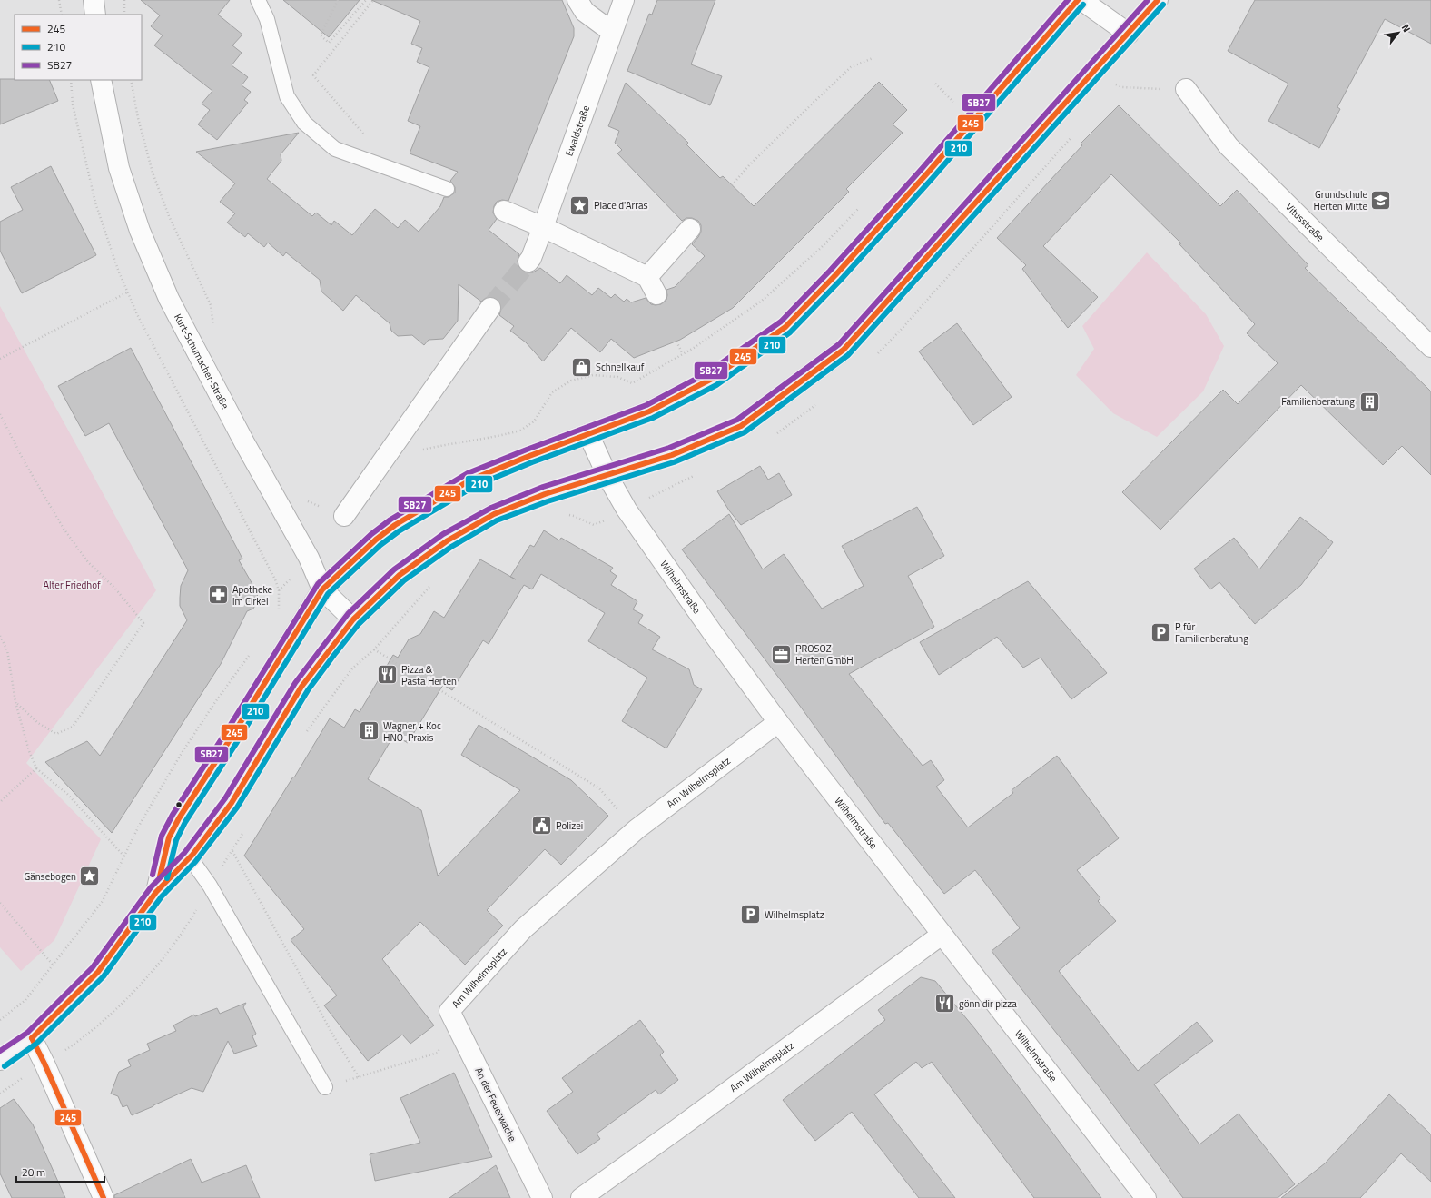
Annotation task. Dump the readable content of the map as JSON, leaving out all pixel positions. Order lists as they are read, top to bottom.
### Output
{
  "streets": {
    "street": [
      "Ewaldstraße",
      "Vitusstraße",
      "Kurt-Schumacher-Straße",
      "Wilhelmstraße",
      "Am Wilhelmsplatz",
      "An der Feuerwache"
    ]
  },
  "crossings": [
    ["Wilhelmstraße", "Am Wilhelmsplatz"],
    ["Am Wilhelmsplatz", "An der Feuerwache"]
  ],
  "parks": ["Alter Friedhof"],
  "places": {
    "school or university": ["Grundschule Herten Mitte"],
    "place": ["Place d'Arras", "Gänsebogen"],
    "shop": ["Schnellkauf"],
    "building": ["Familienberatung", "Wagner + Koc HNO-Praxis"],
    "pharmacy": ["Apotheke im Cirkel"],
    "parking": ["P für Familienberatung", "Wilhelmsplatz"],
    "office": ["PROSOZ Herten GmbH"],
    "restaurant": ["Pizza & Pasta Herten", "gönn dir pizza"],
    "public building": ["Polizei"]
  },
  "lines": ["transit line 245", "transit line SB27", "transit line 210"],
  "legend": ["245", "210", "SB27"],
  "scale_bar": "20 m",
  "north": "top right"
}
